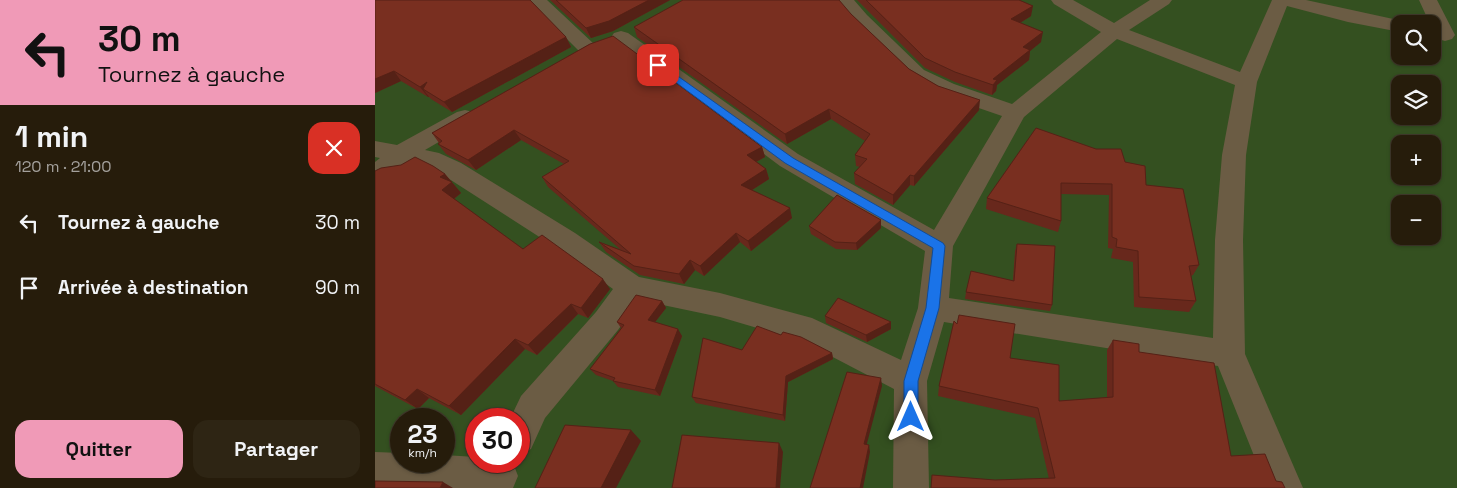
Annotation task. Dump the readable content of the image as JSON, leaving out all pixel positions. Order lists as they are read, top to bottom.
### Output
{
  "page": {
    "turn": ["30 m", "Tournez à gauche"],
    "map_buttons": ["+", "−"],
    "heading": ["1 min", "120 m · 21:00"],
    "list": [
      {
        "name": "Tournez à gauche",
        "value": "30 m"
      },
      {
        "name": "Arrivée à destination",
        "value": "90 m"
      }
    ],
    "speed": "23 km/h",
    "limit": "30",
    "buttons": ["Quitter", "Partager"]
  }
}
